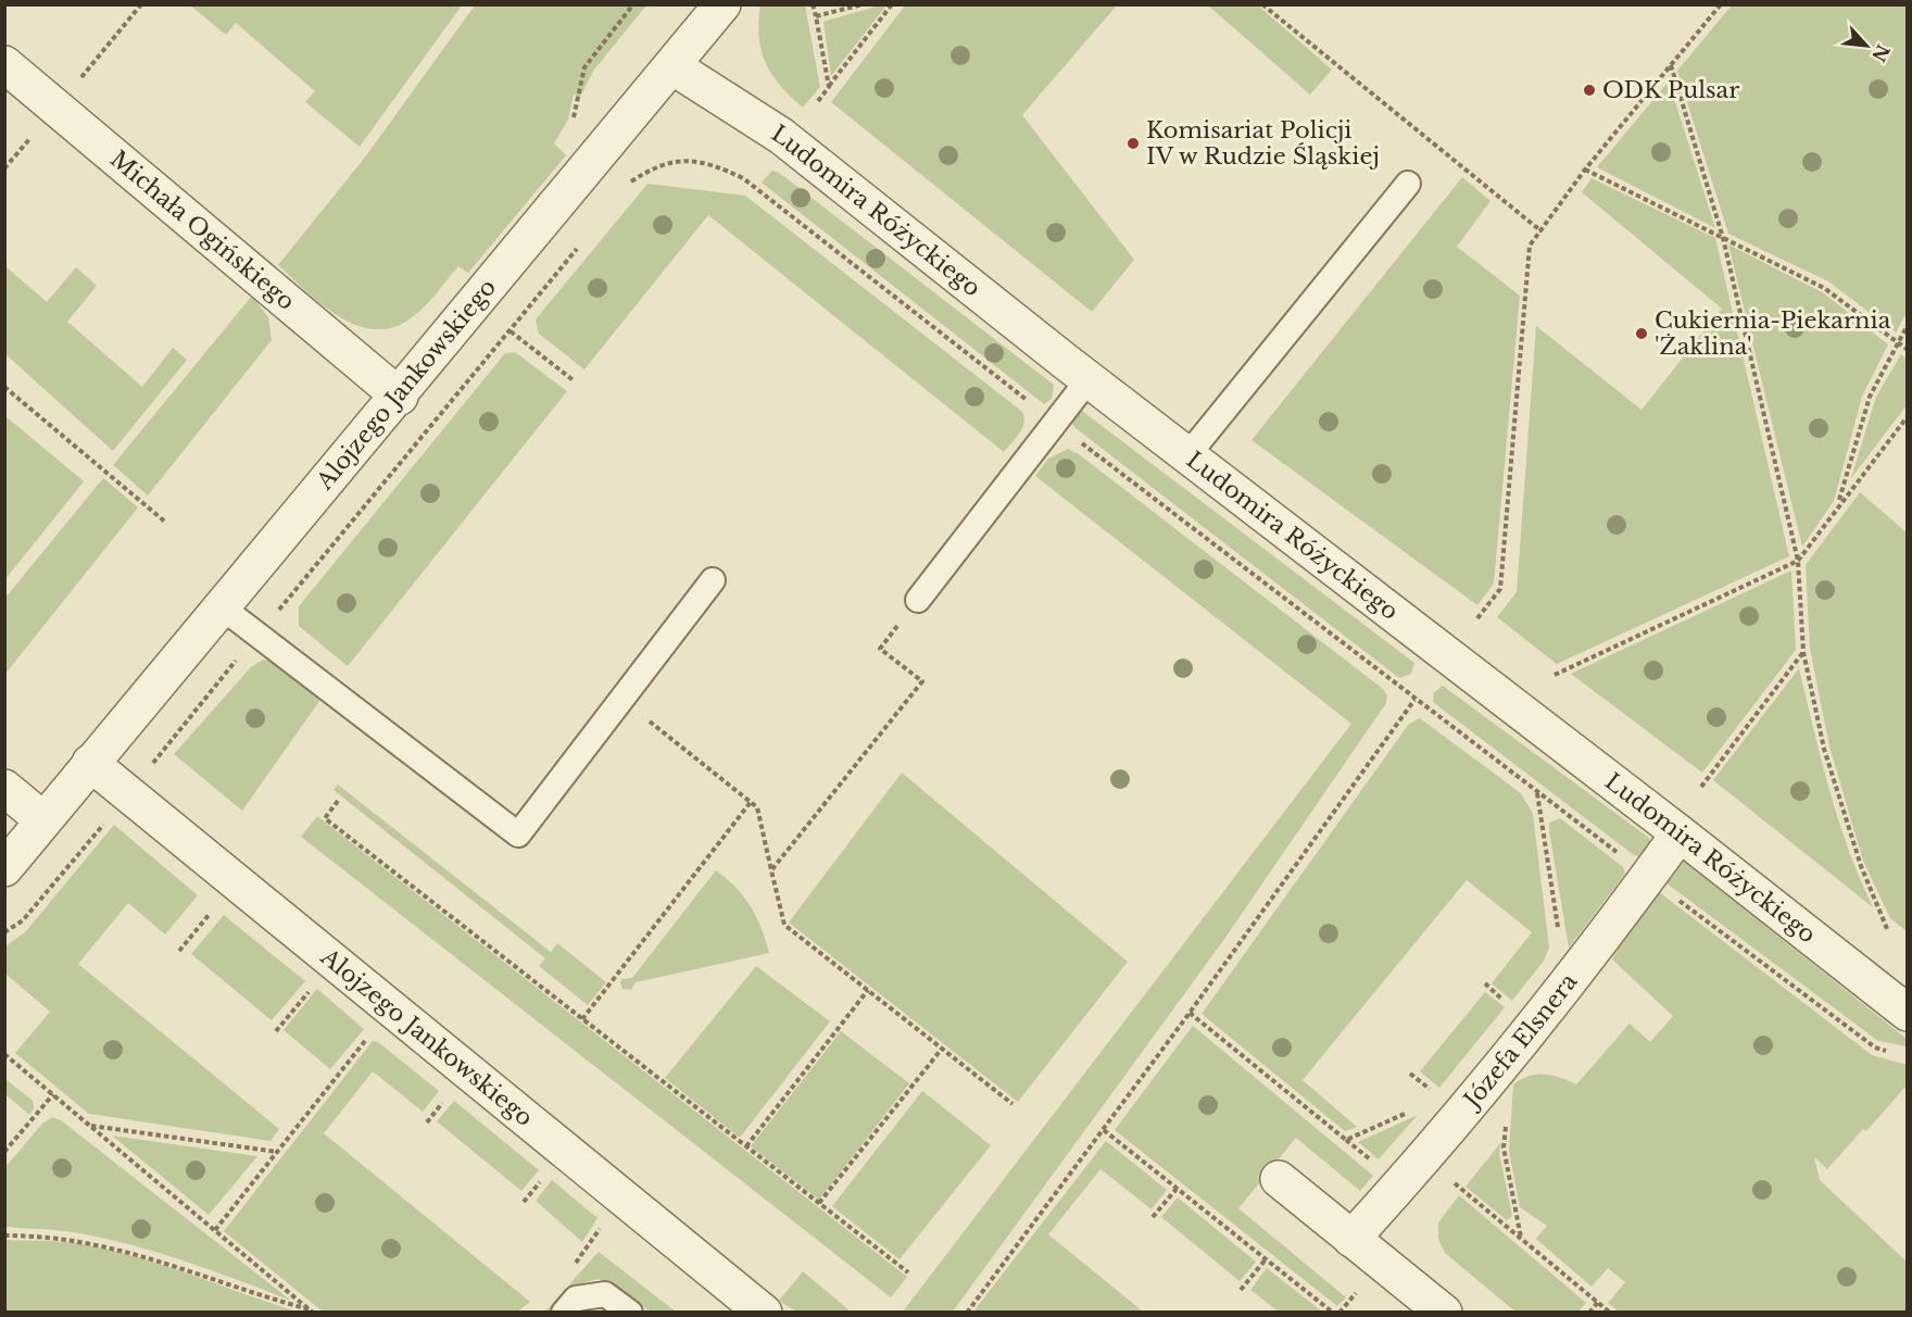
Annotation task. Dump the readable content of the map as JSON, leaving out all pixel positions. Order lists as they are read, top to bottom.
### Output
{
  "streets": {
    "street": [
      "Ludomira Różyckiego",
      "Michała Ogińskiego",
      "Alojzego Jankowskiego",
      "Józefa Elsnera"
    ]
  },
  "crossings": [
    ["Ludomira Różyckiego", "Alojzego Jankowskiego"],
    ["Ludomira Różyckiego", "Józefa Elsnera"],
    ["Michała Ogińskiego", "Alojzego Jankowskiego"]
  ],
  "places": ["ODK Pulsar", "Komisariat Policji IV w Rudzie Śląskiej", "Cukiernia-Piekarnia 'Żaklina'"],
  "north": "bottom right"
}
